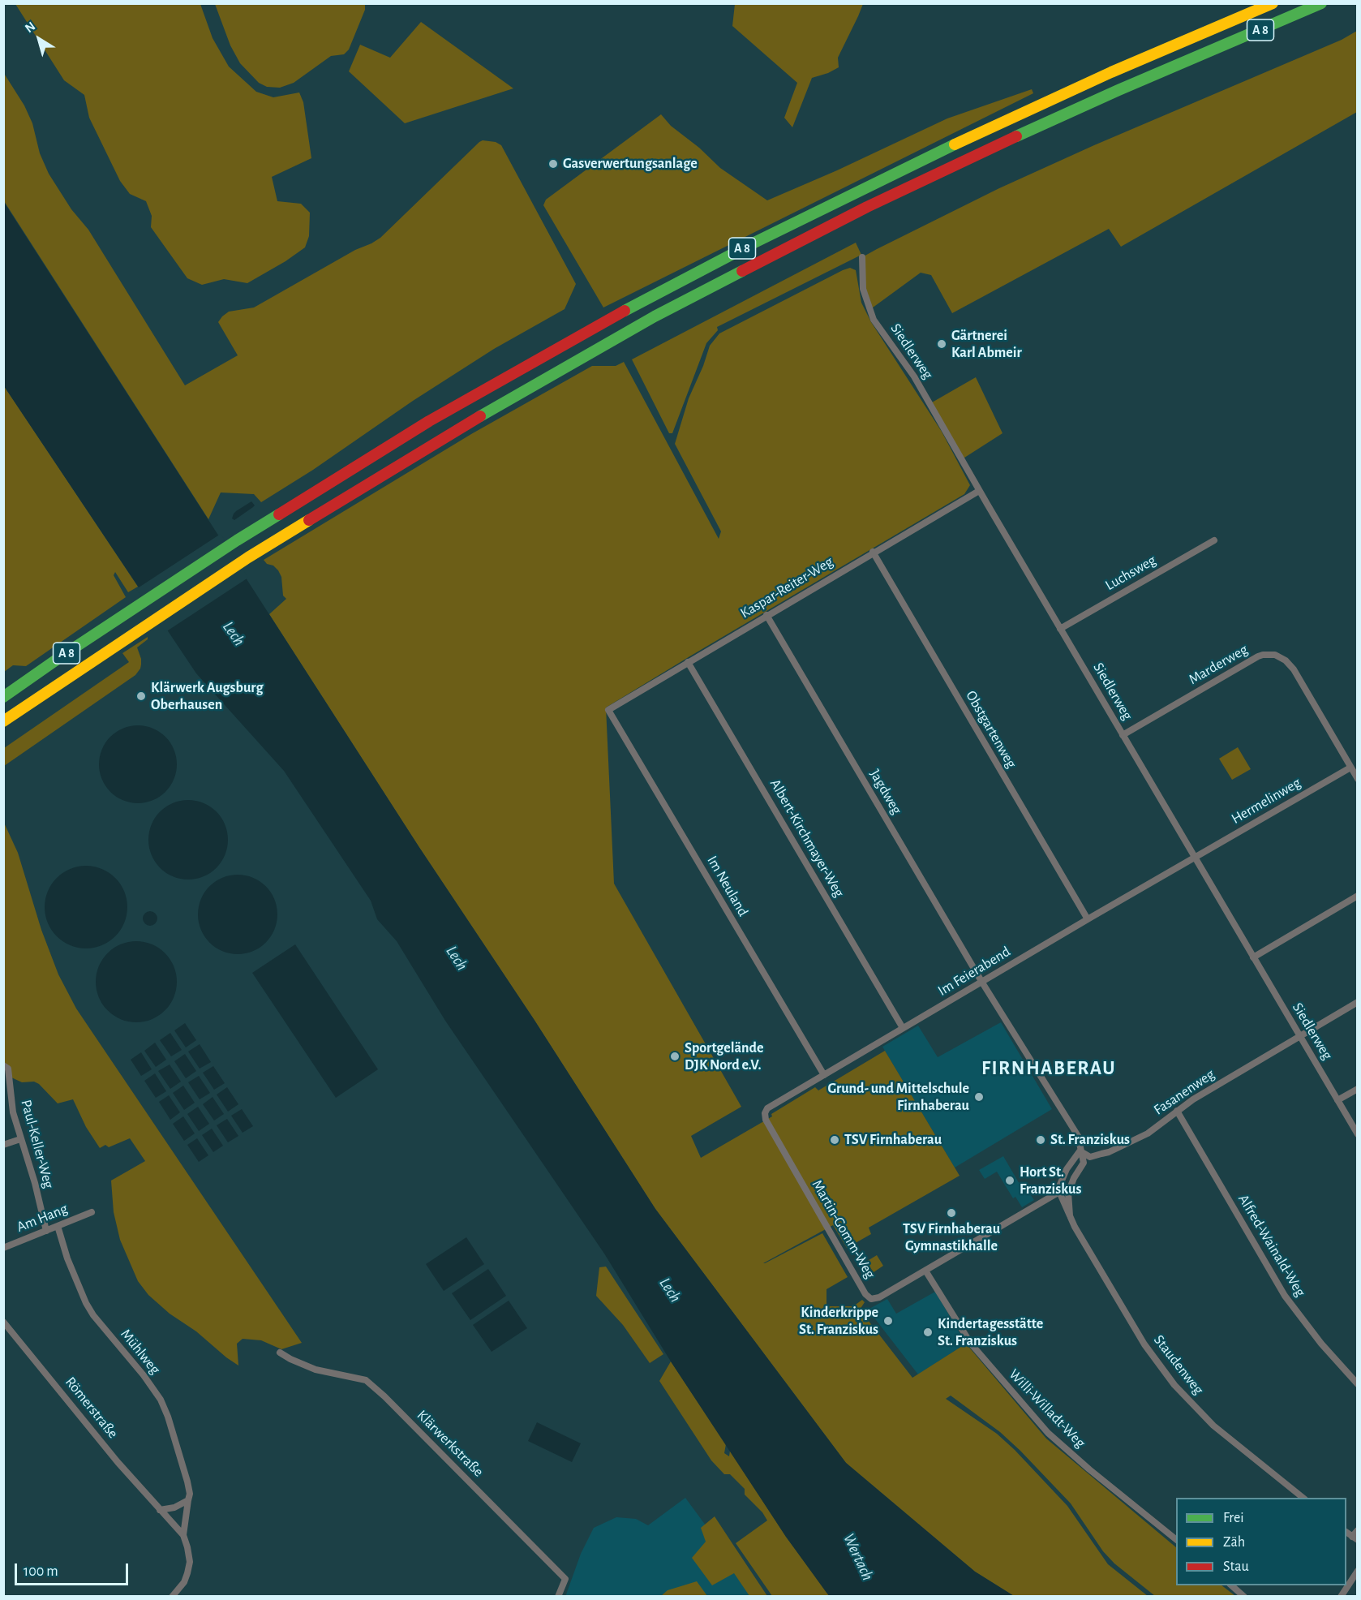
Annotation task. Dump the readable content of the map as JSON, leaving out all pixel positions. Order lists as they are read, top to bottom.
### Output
{
  "streets": {
    "highway": ["A 8"],
    "street": [
      "Siedlerweg",
      "Luchsweg",
      "Kaspar-Reiter-Weg",
      "Marderweg",
      "Obstgartenweg",
      "Jagdweg",
      "Hermelinweg",
      "Albert-Kirchmayer-Weg",
      "Im Neuland",
      "Im Feierabend",
      "Fasanenweg",
      "Paul-Keller-Weg",
      "Am Hang",
      "Martin-Gomm-Weg",
      "Alfred-Wainald-Weg",
      "Mühlweg",
      "Staudenweg",
      "Römerstraße",
      "Willi-Willadt-Weg",
      "Klärwerkstraße"
    ]
  },
  "crossings": [
    ["Siedlerweg", "Luchsweg"],
    ["Siedlerweg", "Kaspar-Reiter-Weg"],
    ["Siedlerweg", "Marderweg"],
    ["Siedlerweg", "Hermelinweg"],
    ["Siedlerweg", "Im Feierabend"],
    ["Siedlerweg", "Fasanenweg"],
    ["Kaspar-Reiter-Weg", "Obstgartenweg"],
    ["Kaspar-Reiter-Weg", "Jagdweg"],
    ["Kaspar-Reiter-Weg", "Albert-Kirchmayer-Weg"],
    ["Kaspar-Reiter-Weg", "Im Neuland"],
    ["Marderweg", "Hermelinweg"],
    ["Obstgartenweg", "Im Feierabend"],
    ["Jagdweg", "Im Feierabend"],
    ["Jagdweg", "Fasanenweg"],
    ["Hermelinweg", "Im Feierabend"],
    ["Albert-Kirchmayer-Weg", "Im Feierabend"],
    ["Im Neuland", "Im Feierabend"],
    ["Im Feierabend", "Martin-Gomm-Weg"],
    ["Fasanenweg", "Alfred-Wainald-Weg"],
    ["Paul-Keller-Weg", "Am Hang"],
    ["Am Hang", "Mühlweg"],
    ["Martin-Gomm-Weg", "Willi-Willadt-Weg"],
    ["Mühlweg", "Römerstraße"]
  ],
  "districts": ["FIRNHABERAU"],
  "water": ["Lech", "Wertach"],
  "places": [
    "Gasverwertungsanlage",
    "Gärtnerei Karl Abmeir",
    "Klärwerk Augsburg Oberhausen",
    "Sportgelände DJK Nord e.V.",
    "Grund- und Mittelschule Firnhaberau",
    "TSV Firnhaberau",
    "St. Franziskus",
    "Hort St. Franziskus",
    "TSV Firnhaberau Gymnastikhalle",
    "Kinderkrippe St. Franziskus",
    "Kindertagesstätte St. Franziskus"
  ],
  "legend": ["Frei", "Zäh", "Stau"],
  "scale_bar": "100 m",
  "north": "top left"
}
